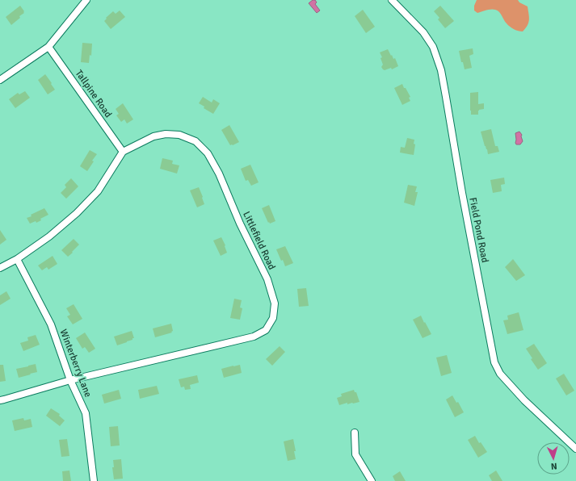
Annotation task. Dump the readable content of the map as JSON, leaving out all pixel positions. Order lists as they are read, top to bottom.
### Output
{
  "streets": {
    "street": [
      "Tallpine Road",
      "Field Pond Road",
      "Littlefield Road",
      "Winterberry Lane"
    ]
  },
  "crossings": [
    ["Tallpine Road", "Littlefield Road"],
    ["Littlefield Road", "Winterberry Lane"]
  ],
  "north": "bottom"
}
